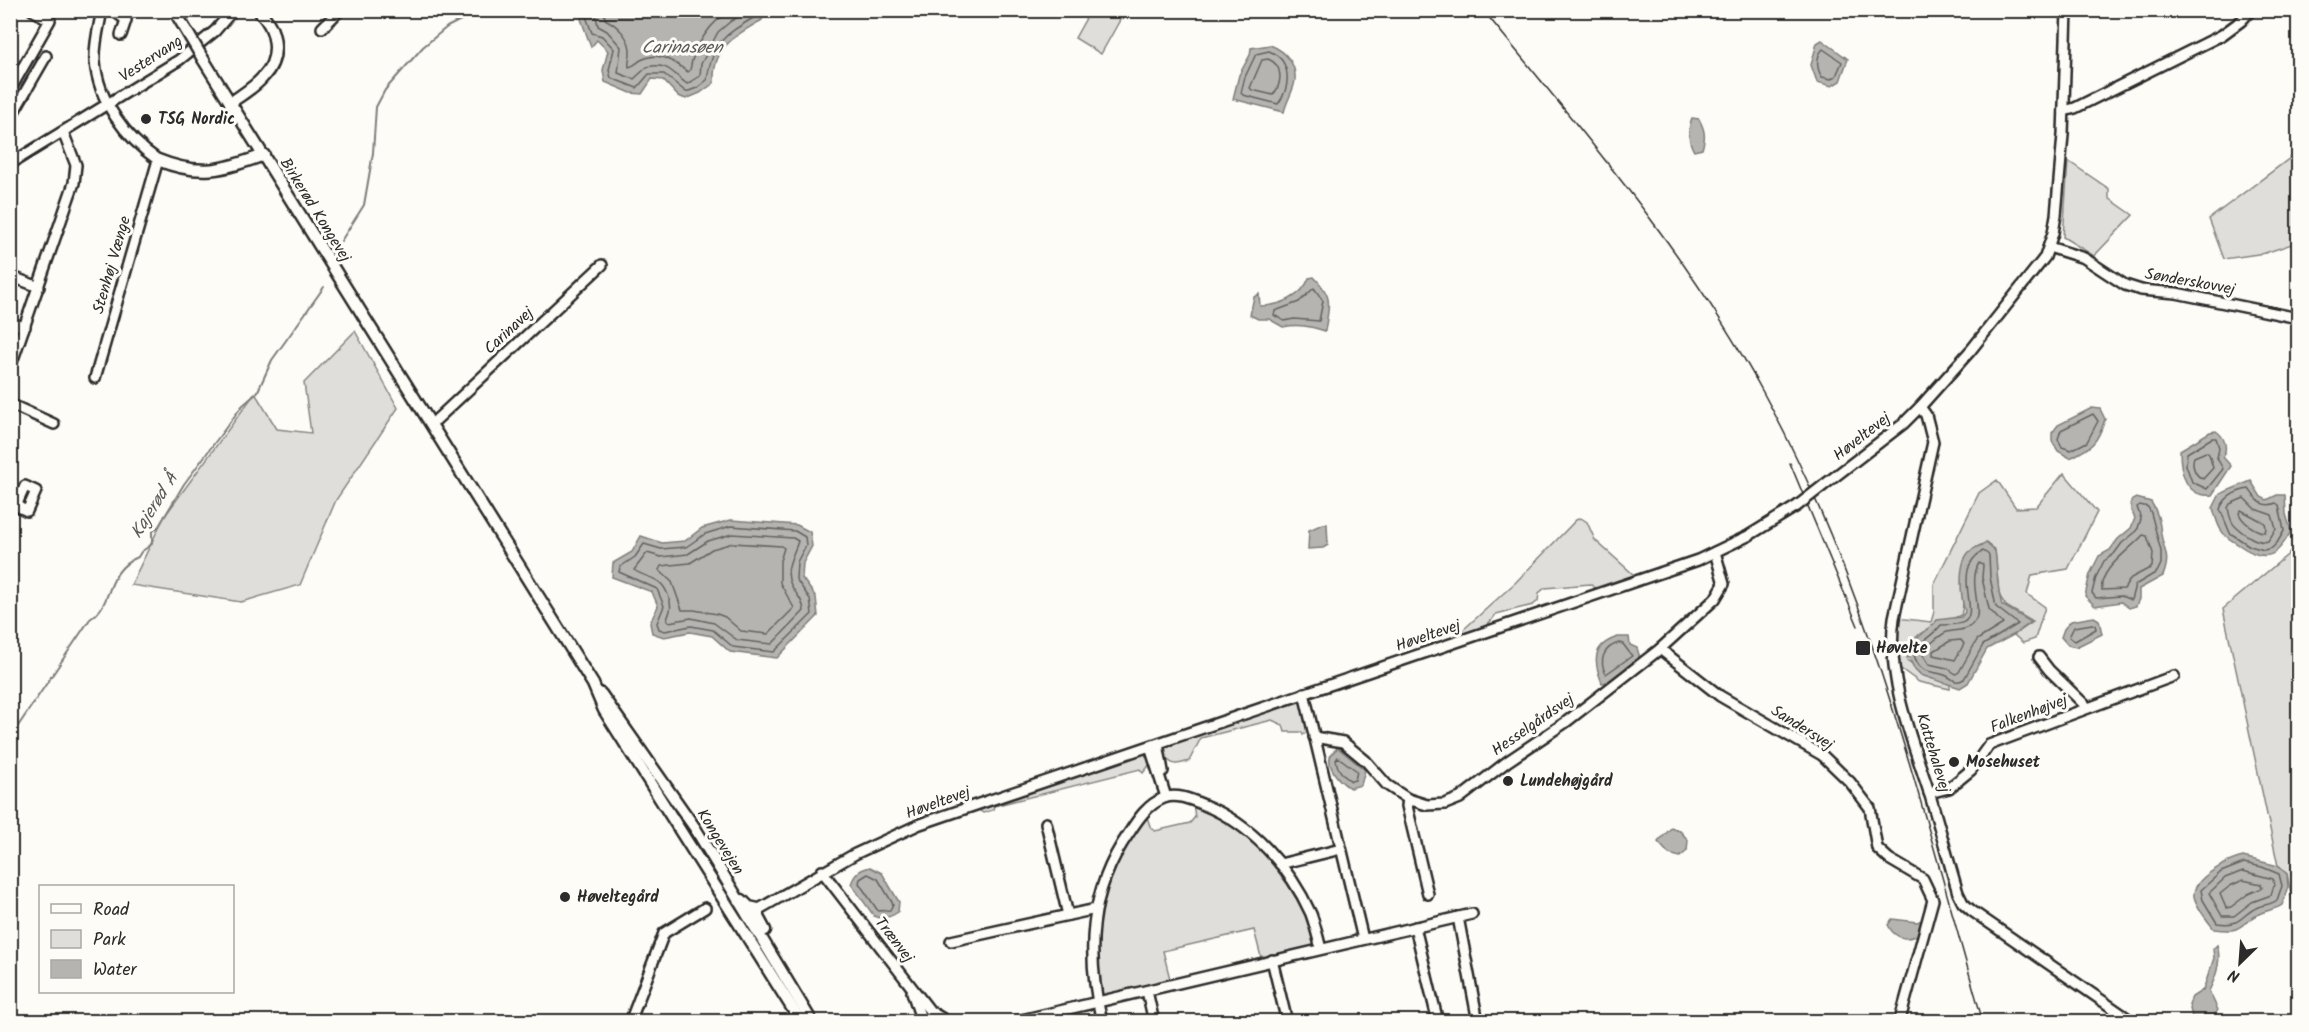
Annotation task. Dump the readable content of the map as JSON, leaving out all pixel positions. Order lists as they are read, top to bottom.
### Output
{
  "streets": {
    "main road": ["Birkerød Kongevej", "Kongevejen"],
    "street": [
      "Vestervang",
      "Stenhøj Vænge",
      "Sønderskovvej",
      "Carinavej",
      "Høveltevej",
      "Falkenhøjvej",
      "Hesselgårdsvej",
      "Sandersvej",
      "Kattehalevej",
      "Trænvej"
    ]
  },
  "crossings": [
    ["Birkerød Kongevej", "Carinavej"],
    ["Birkerød Kongevej", "Kongevejen"],
    ["Sønderskovvej", "Høveltevej"],
    ["Carinavej", "Kongevejen"],
    ["Høveltevej", "Hesselgårdsvej"],
    ["Høveltevej", "Kattehalevej"],
    ["Høveltevej", "Kongevejen"],
    ["Høveltevej", "Trænvej"],
    ["Falkenhøjvej", "Kattehalevej"],
    ["Hesselgårdsvej", "Sandersvej"]
  ],
  "water": ["Carinasøen", "Kajerød Å"],
  "places": {
    "other": [
      "TSG Nordic",
      "Mosehuset",
      "Lundehøjgård",
      "Høveltegård"
    ],
    "transit": ["Høvelte"]
  },
  "legend": ["Road", "Park", "Water"],
  "north": "bottom left"
}
